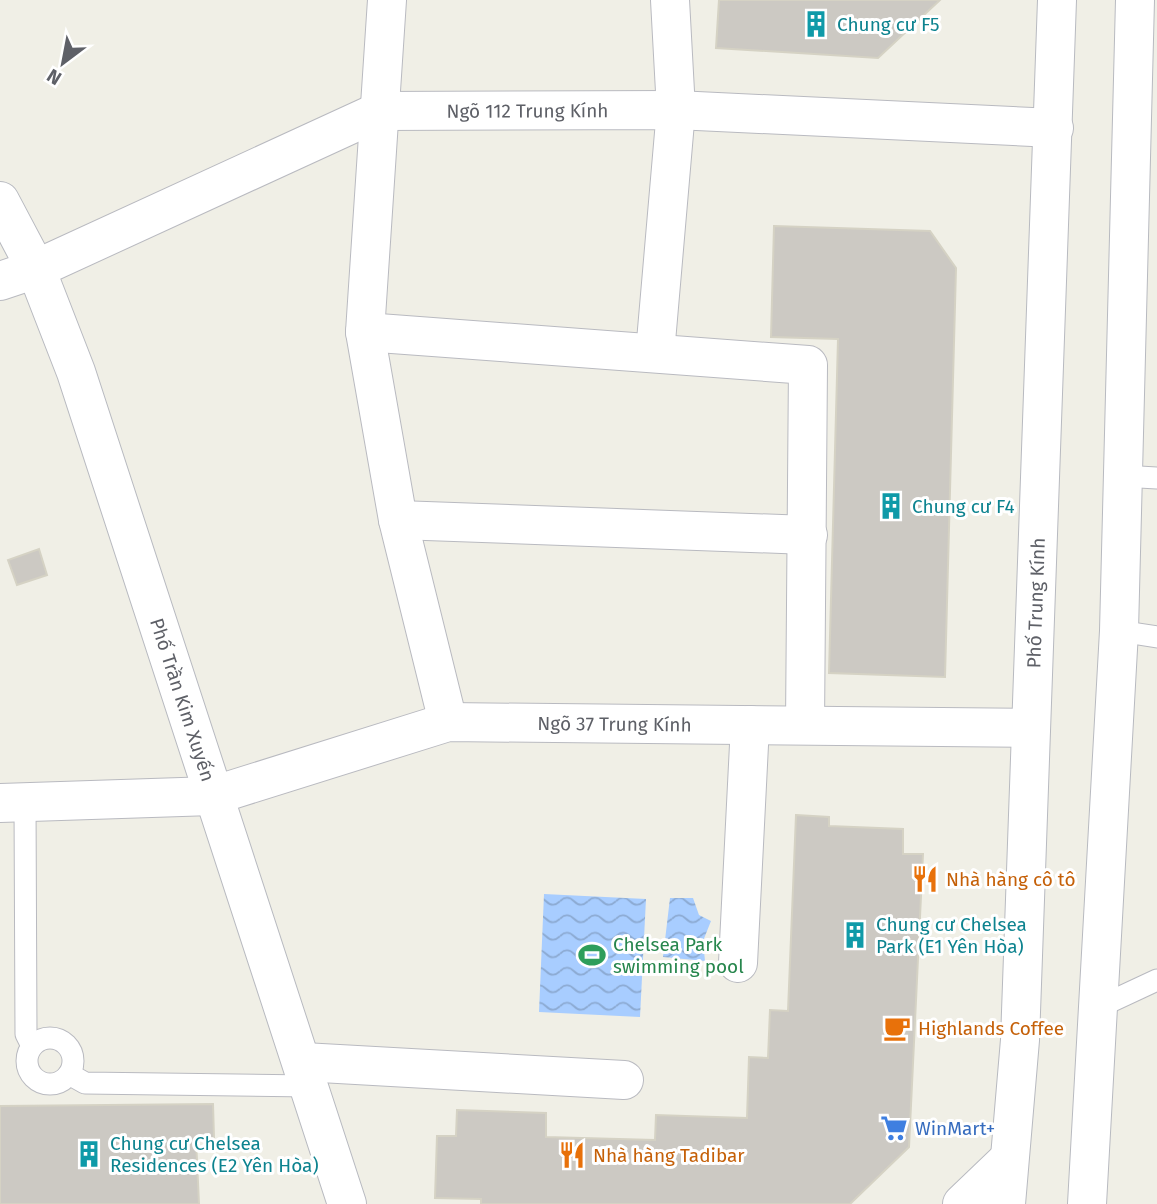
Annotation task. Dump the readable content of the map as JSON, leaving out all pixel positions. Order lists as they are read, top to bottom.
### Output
{
  "streets": {
    "street": [
      "Ngõ 112 Trung Kính",
      "Phố Trung Kính",
      "Phố Trần Kim Xuyến",
      "Ngõ 37 Trung Kính"
    ]
  },
  "crossings": [
    ["Ngõ 112 Trung Kính", "Phố Trung Kính"],
    ["Ngõ 112 Trung Kính", "Phố Trần Kim Xuyến"],
    ["Phố Trung Kính", "Ngõ 37 Trung Kính"],
    ["Phố Trần Kim Xuyến", "Ngõ 37 Trung Kính"]
  ],
  "places": {
    "building": [
      "Chung cư F5",
      "Chung cư F4",
      "Chung cư Chelsea Park (E1 Yên Hòa)",
      "Chung cư Chelsea Residences (E2 Yên Hòa)"
    ],
    "restaurant": ["Nhà hàng cô tô", "Nhà hàng Tadibar"],
    "sports": ["Chelsea Park swimming pool"],
    "cafe": ["Highlands Coffee"],
    "supermarket": ["WinMart+"]
  },
  "north": "bottom left"
}
